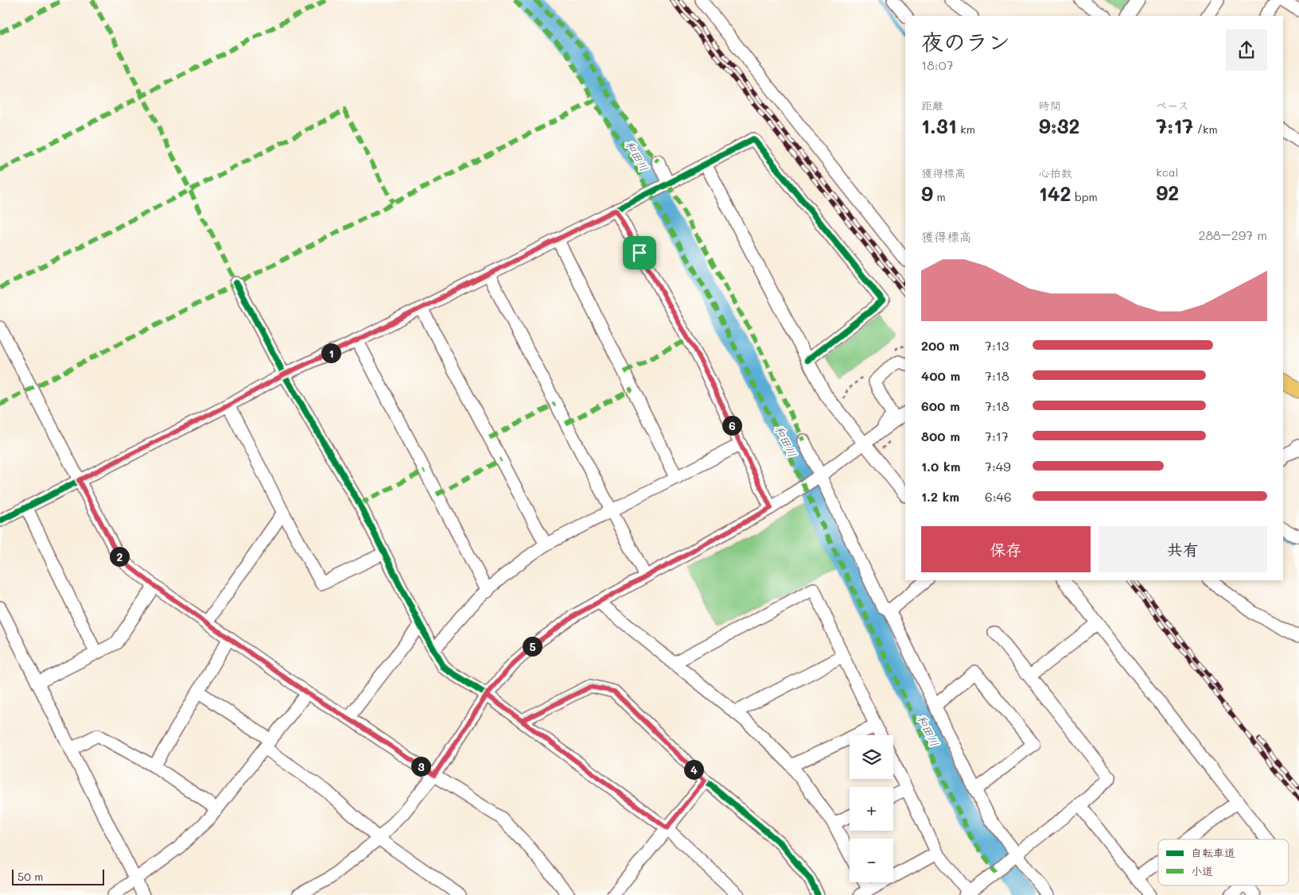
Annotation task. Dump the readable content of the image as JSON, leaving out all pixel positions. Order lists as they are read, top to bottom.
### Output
{
  "water": ["和田川"],
  "legend": ["自転車道", "小道"],
  "scale_bar": "50 m",
  "page": {
    "heading": ["夜のラン", "18:07"],
    "stats": [
      ["距離", "1.31 km"],
      ["時間", "9:32"],
      ["ペース", "7:17 /km"],
      ["獲得標高", "9 m"],
      ["心拍数", "142 bpm"],
      ["kcal", "92"]
    ],
    "chart": ["獲得標高", "288–297 m"],
    "list": [
      {
        "name": "200 m",
        "note": "7:13"
      },
      {
        "name": "400 m",
        "note": "7:18"
      },
      {
        "name": "600 m",
        "note": "7:18"
      },
      {
        "name": "800 m",
        "note": "7:17"
      },
      {
        "name": "1.0 km",
        "note": "7:49"
      },
      {
        "name": "1.2 km",
        "note": "6:46"
      }
    ],
    "pins": [
      "1",
      "6",
      "2",
      "5",
      "3",
      "4"
    ],
    "buttons": ["保存", "共有"],
    "map_buttons": ["+", "−"],
    "scale": "50 m"
  }
}
